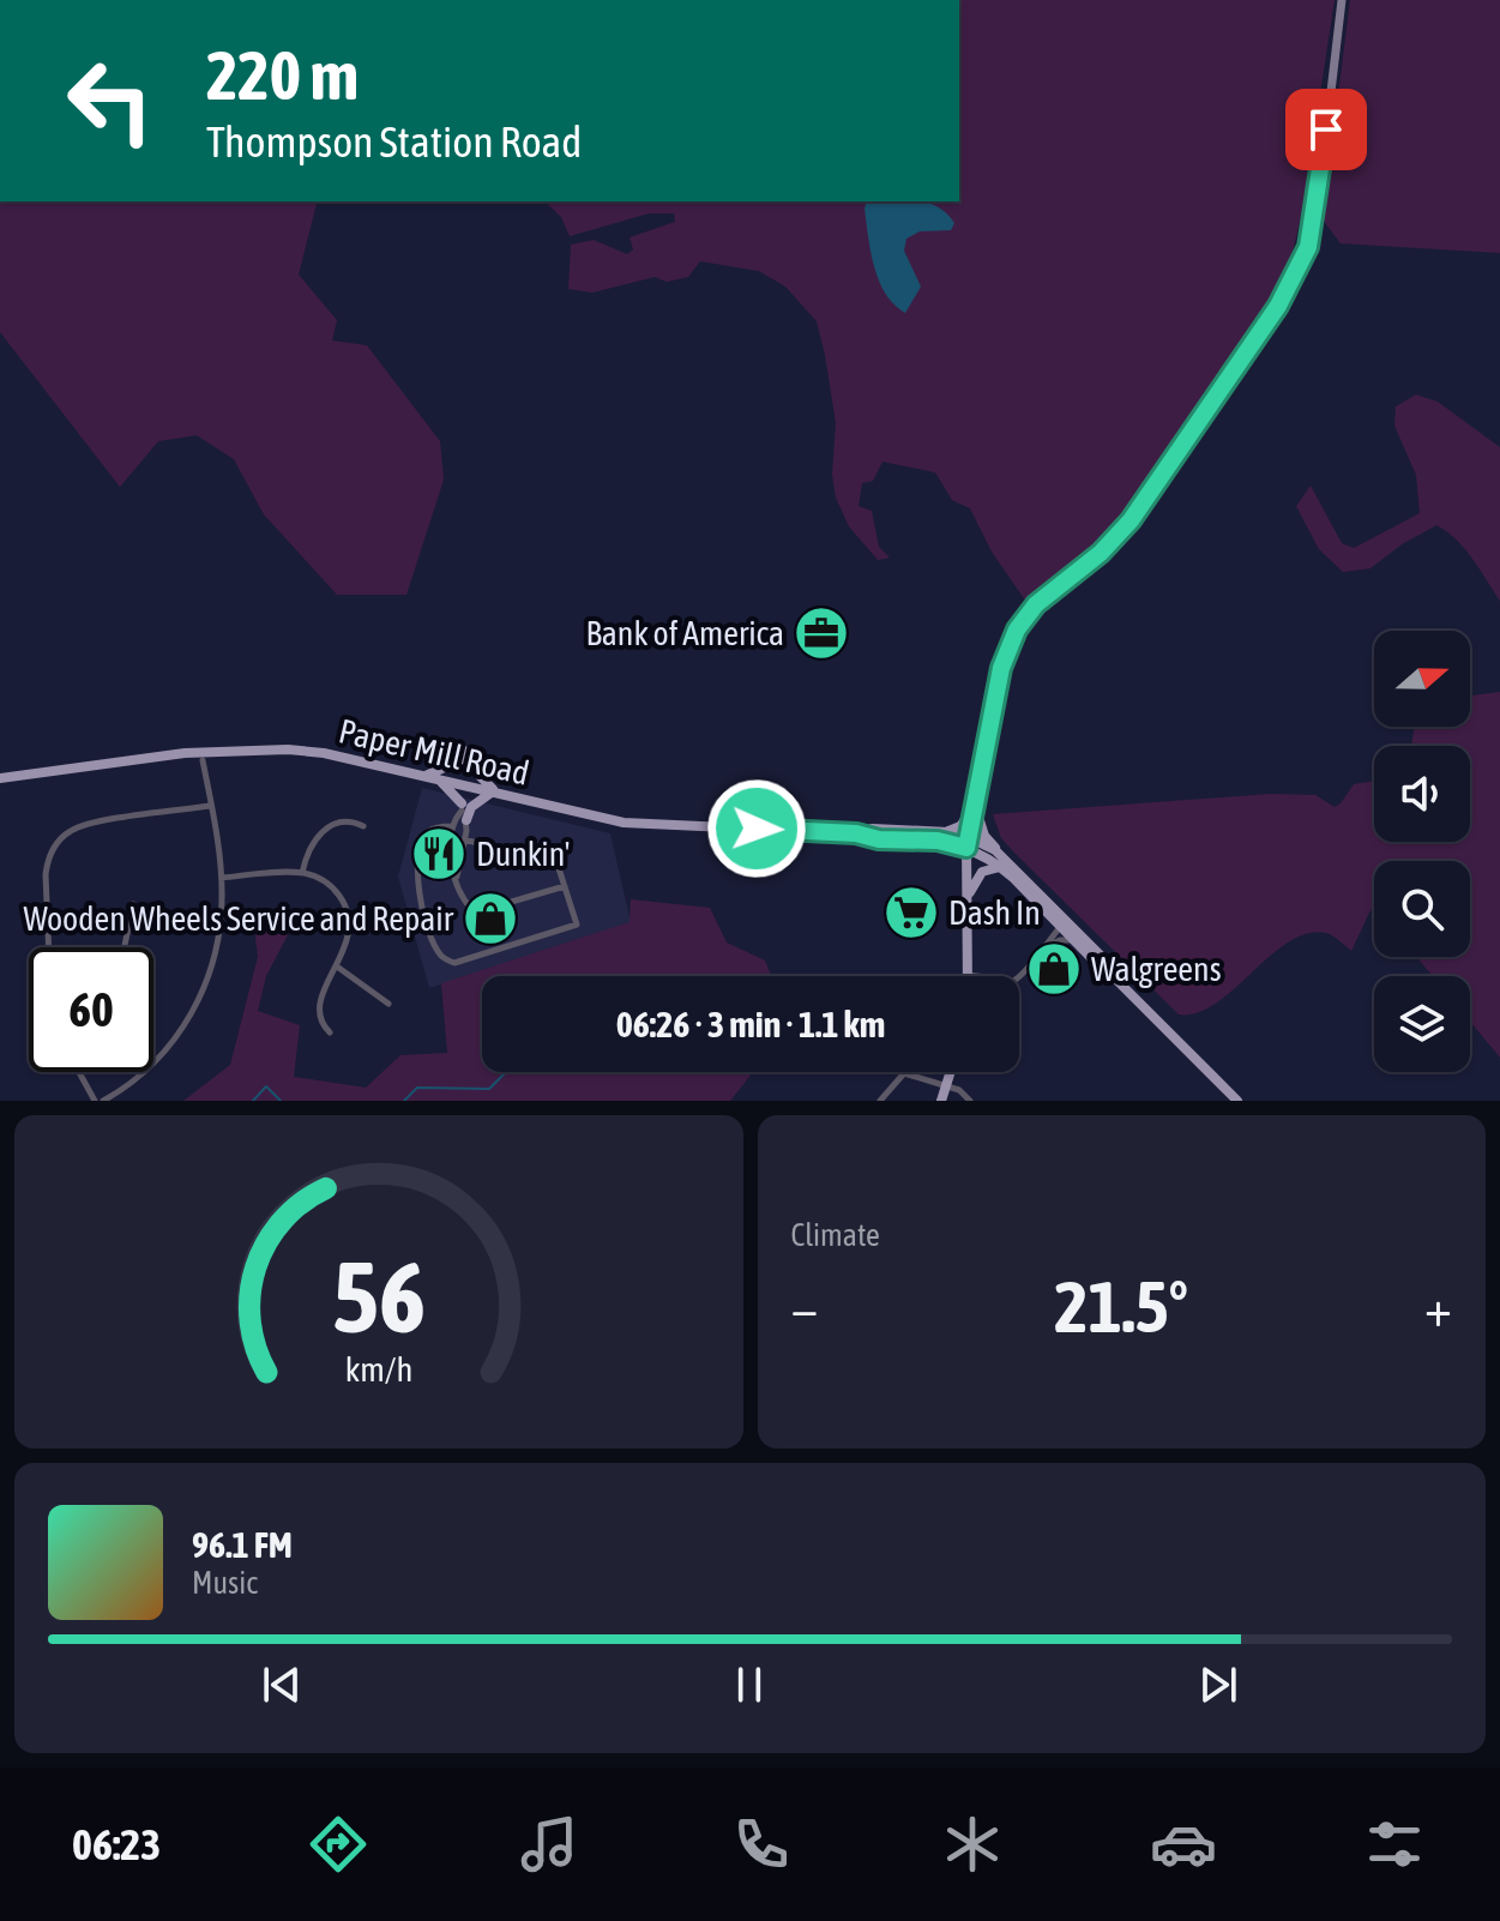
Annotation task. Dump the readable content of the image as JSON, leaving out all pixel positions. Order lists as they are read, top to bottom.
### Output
{
  "streets": {
    "main road": ["Paper Mill Road"]
  },
  "places": {
    "office": ["Bank of America"],
    "restaurant": ["Dunkin'"],
    "supermarket": ["Dash In"],
    "shop": ["Wooden Wheels Service and Repair", "Walgreens"]
  },
  "north": "right",
  "page": {
    "turn": ["220 m", "Thompson Station Road"],
    "limit": "60",
    "trip": "06:26 · 3 min · 1.1 km",
    "tile": "Climate",
    "heat": ["−", "21.5°", "+"],
    "song": ["96.1 FM", "Music"],
    "tabs": "06:23",
    "gauge": ["56", "km/h"]
  }
}
